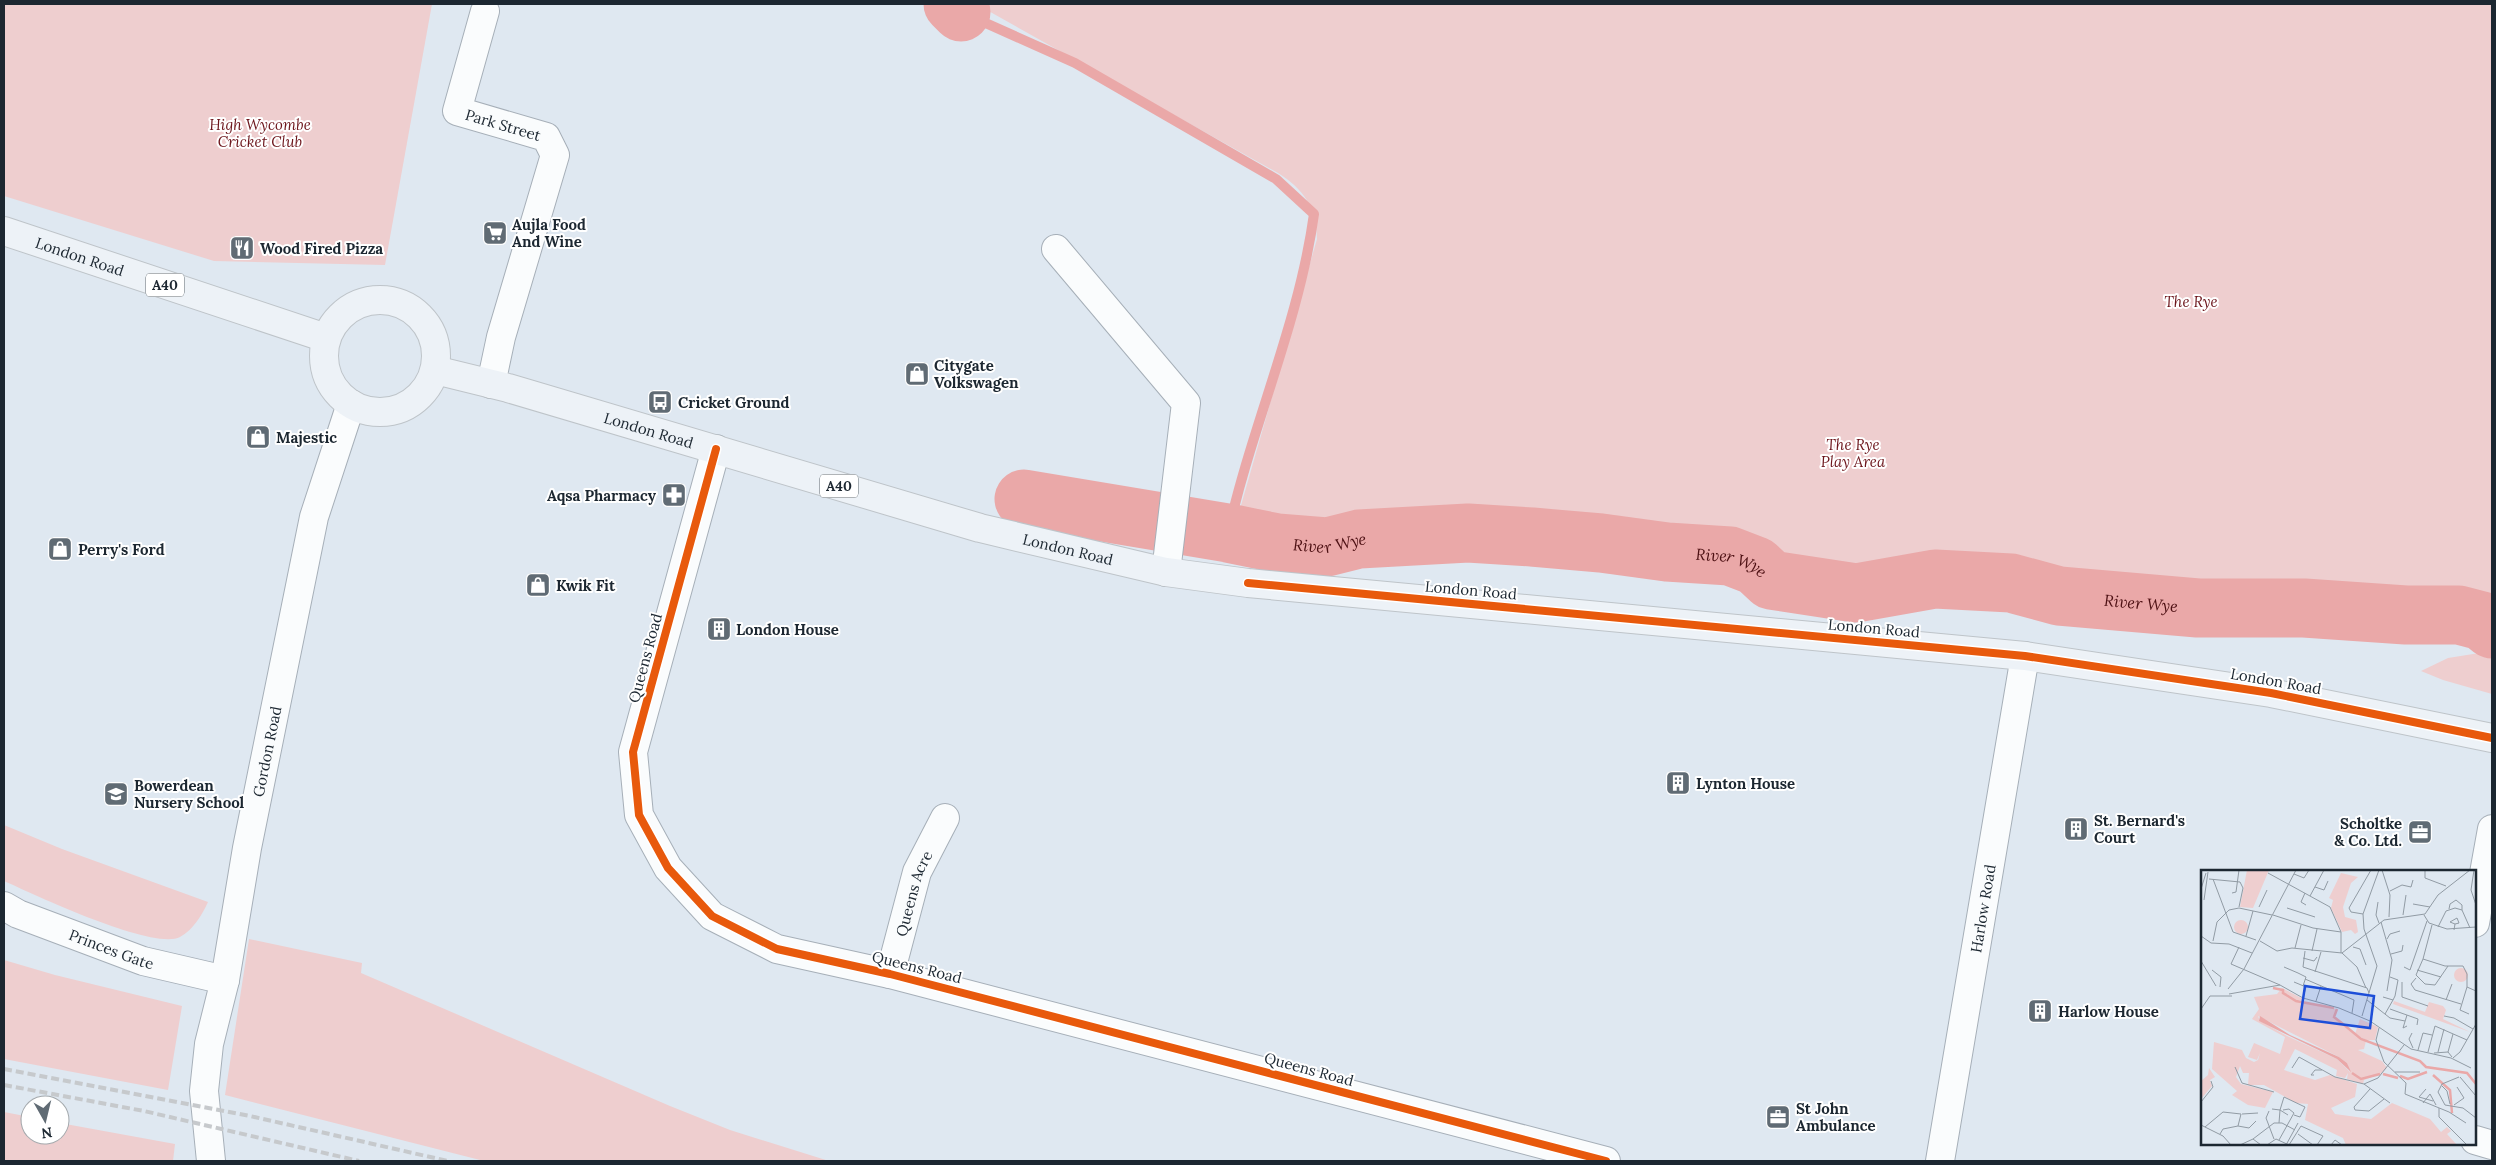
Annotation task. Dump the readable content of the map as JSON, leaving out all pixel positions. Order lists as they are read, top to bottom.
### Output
{
  "streets": {
    "main road": ["London Road", "A40"],
    "street": [
      "Park Street",
      "Queens Road",
      "Gordon Road",
      "Queens Acre",
      "Harlow Road",
      "Princes Gate"
    ]
  },
  "crossings": [
    ["Park Street", "London Road"],
    ["London Road", "Queens Road"],
    ["London Road", "Gordon Road"],
    ["London Road", "Harlow Road"],
    ["Queens Road", "Queens Acre"],
    ["Gordon Road", "Princes Gate"]
  ],
  "water": ["River Wye"],
  "parks": ["High Wycombe Cricket Club", "The Rye", "The Rye Play Area"],
  "places": {
    "supermarket": ["Aujla Food And Wine"],
    "restaurant": ["Wood Fired Pizza"],
    "shop": [
      "Citygate Volkswagen",
      "Majestic",
      "Perry's Ford",
      "Kwik Fit"
    ],
    "bus stop": ["Cricket Ground"],
    "pharmacy": ["Aqsa Pharmacy"],
    "building": [
      "London House",
      "Lynton House",
      "St. Bernard's Court",
      "Harlow House"
    ],
    "school or university": ["Bowerdean Nursery School"],
    "office": ["Scholtke & Co. Ltd.", "St John Ambulance"]
  },
  "north": "bottom"
}
